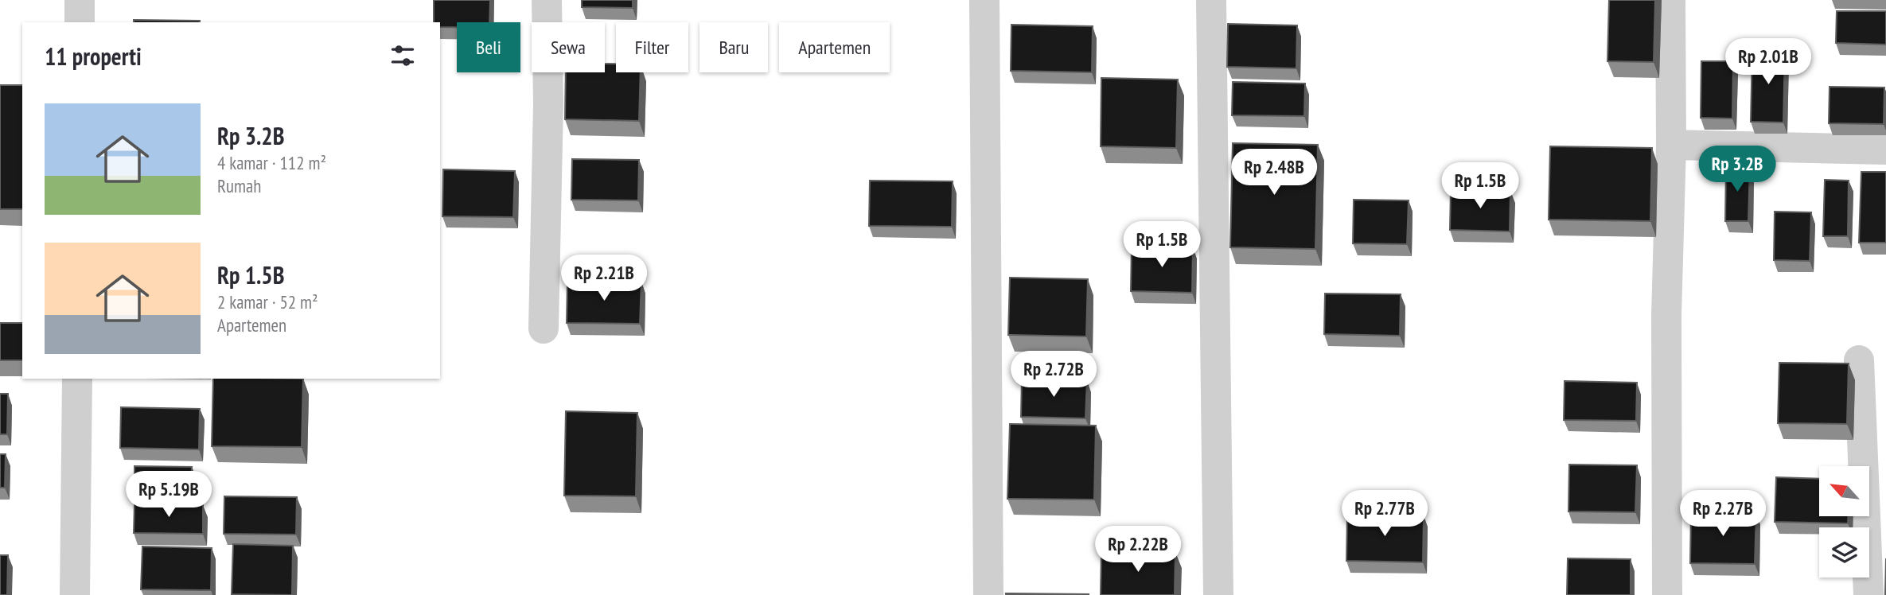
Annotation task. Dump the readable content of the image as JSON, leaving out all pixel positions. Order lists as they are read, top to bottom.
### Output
{
  "north": "top left",
  "page": {
    "chip": [
      "Beli",
      "Sewa",
      "Filter",
      "Baru",
      "Apartemen"
    ],
    "heading": "11 properti",
    "price": [
      "Rp 2.01B",
      "Rp 3.2B",
      "Rp 2.48B",
      "Rp 1.5B",
      "Rp 1.5B",
      "Rp 2.21B",
      "Rp 2.72B",
      "Rp 5.19B",
      "Rp 2.77B",
      "Rp 2.27B",
      "Rp 2.22B"
    ],
    "list": [
      {
        "name": "Rp 3.2B",
        "note": "4 kamar · 112 m² · Rumah"
      },
      {
        "name": "Rp 1.5B",
        "note": "2 kamar · 52 m² · Apartemen"
      }
    ]
  }
}
